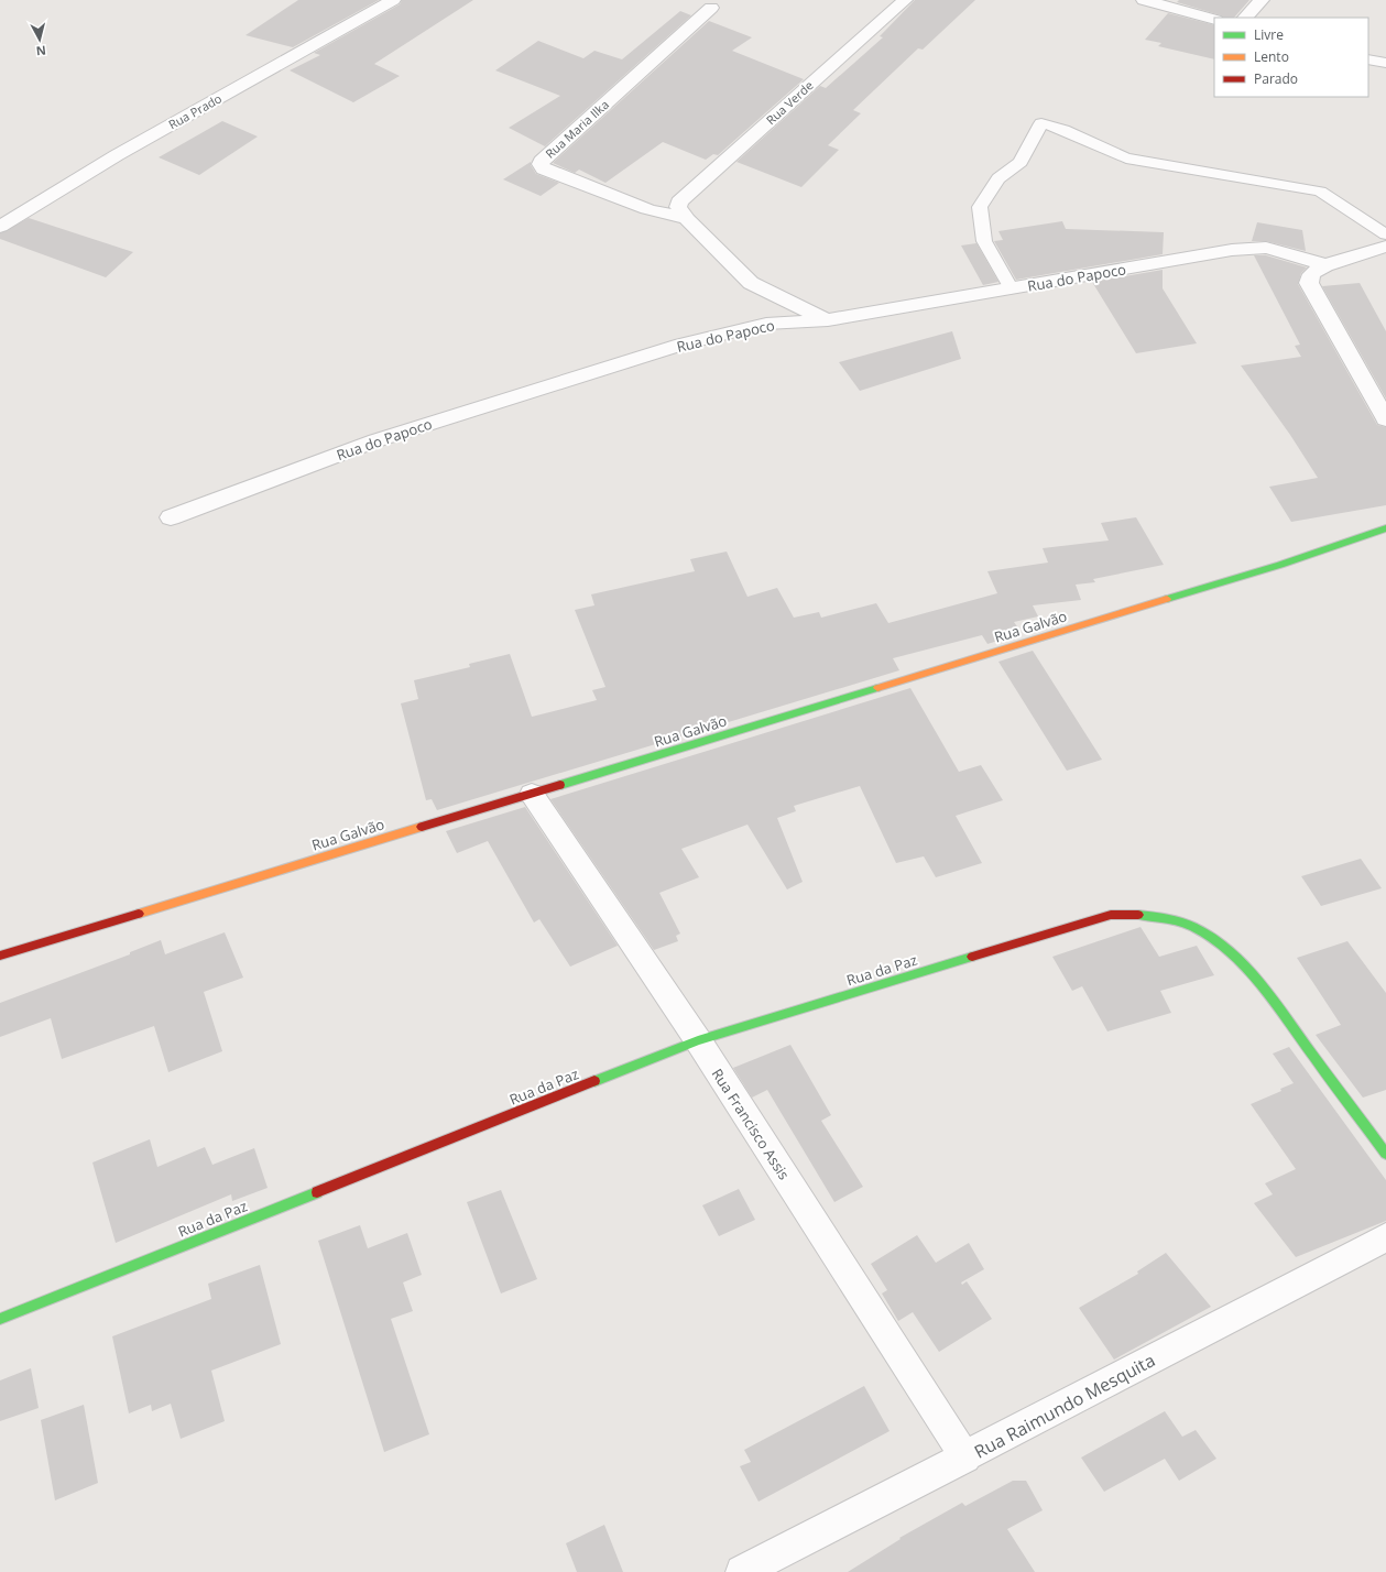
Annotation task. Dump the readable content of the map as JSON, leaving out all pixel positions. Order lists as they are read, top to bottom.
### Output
{
  "streets": {
    "street": [
      "Rua Verde",
      "Rua Prado",
      "Rua Maria Ilka",
      "Rua do Papoco",
      "Rua Galvão",
      "Rua da Paz",
      "Rua Francisco Assis",
      "Rua Raimundo Mesquita"
    ]
  },
  "crossings": [
    ["Rua Verde", "Rua Maria Ilka"],
    ["Rua Galvão", "Rua Francisco Assis"],
    ["Rua da Paz", "Rua Francisco Assis"],
    ["Rua Francisco Assis", "Rua Raimundo Mesquita"]
  ],
  "legend": ["Livre", "Lento", "Parado"],
  "north": "bottom"
}
